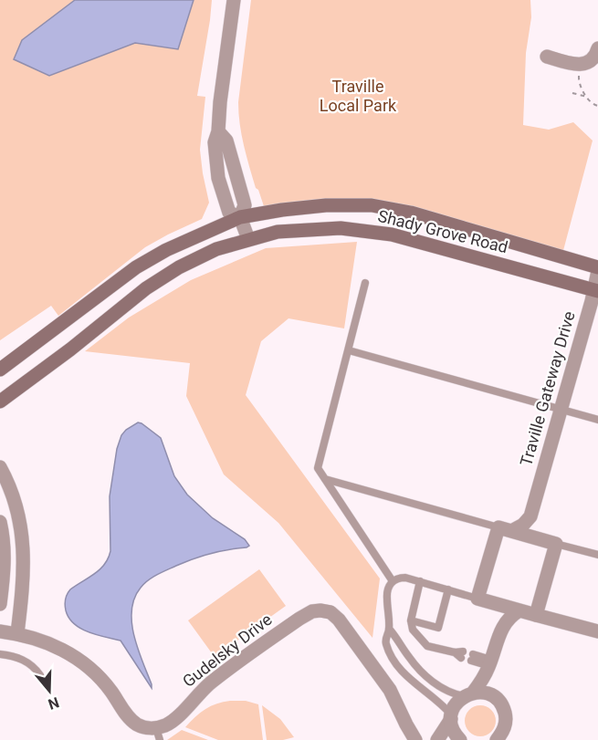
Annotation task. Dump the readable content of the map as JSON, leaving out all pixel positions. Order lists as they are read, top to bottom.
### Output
{
  "streets": {
    "main road": ["Shady Grove Road"],
    "street": ["Traville Gateway Drive", "Gudelsky Drive"]
  },
  "crossings": [
    ["Shady Grove Road", "Traville Gateway Drive"]
  ],
  "parks": ["Traville Local Park"],
  "north": "bottom"
}
